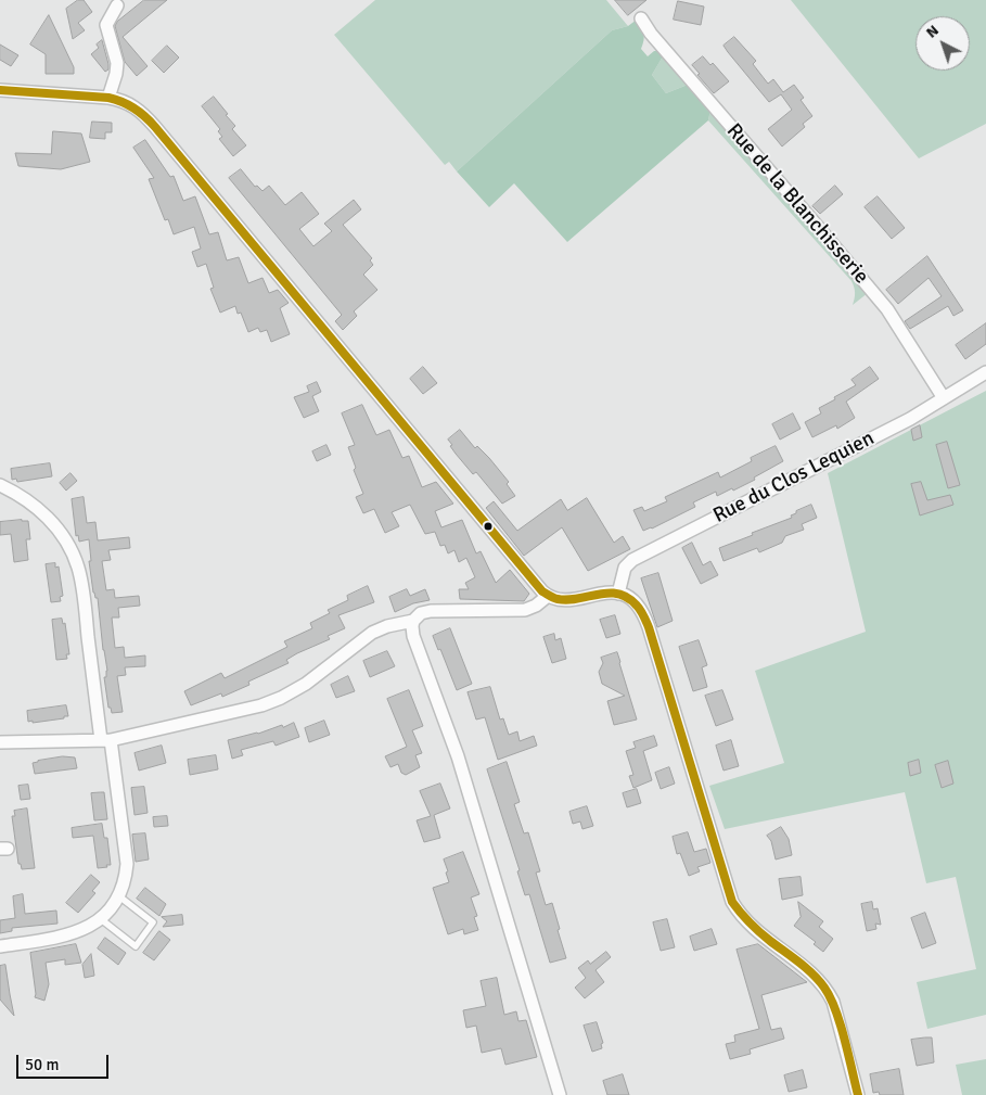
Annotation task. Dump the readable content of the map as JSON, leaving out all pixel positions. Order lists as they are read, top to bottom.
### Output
{
  "streets": {
    "street": ["Rue de la Blanchisserie", "Rue du Clos Lequien"]
  },
  "crossings": [
    ["Rue de la Blanchisserie", "Rue du Clos Lequien"]
  ],
  "scale_bar": "50 m",
  "north": "top left"
}
